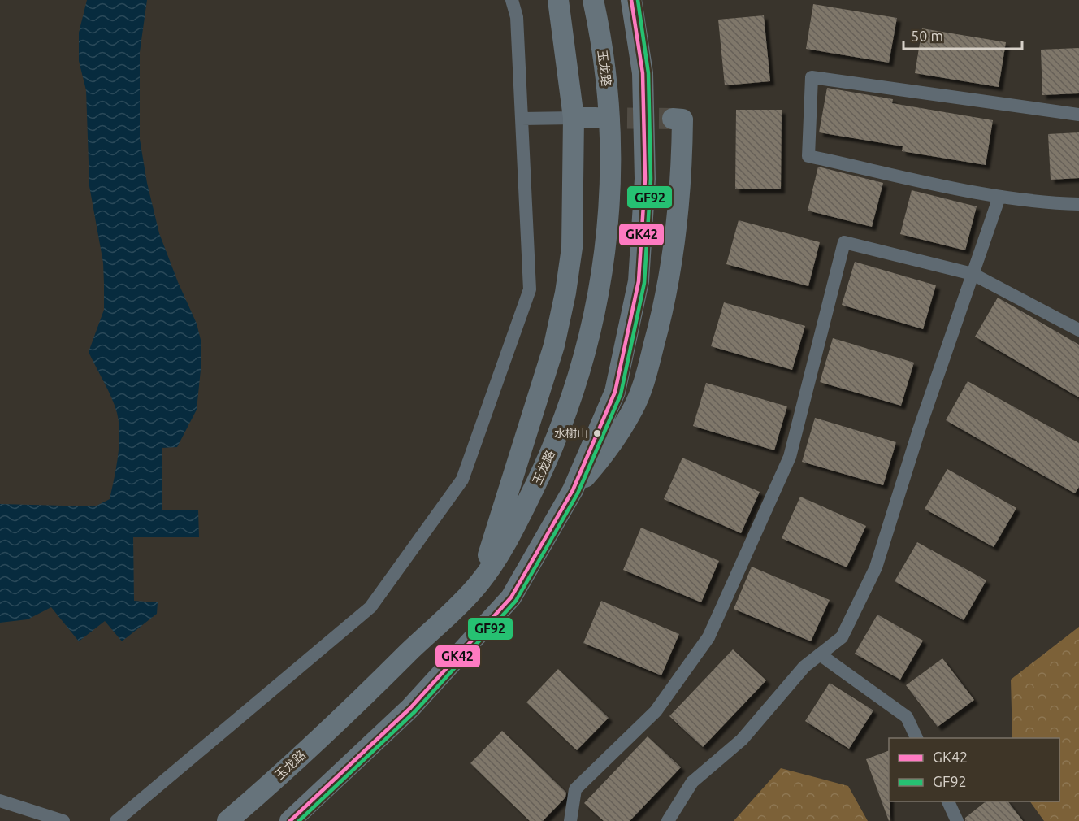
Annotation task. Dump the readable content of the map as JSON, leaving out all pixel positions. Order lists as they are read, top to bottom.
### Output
{
  "streets": {
    "main road": ["玉龙路"]
  },
  "places": ["水榭山"],
  "lines": ["transit line GK42", "transit line GF92"],
  "legend": ["GK42", "GF92"],
  "scale_bar": "50 m"
}
